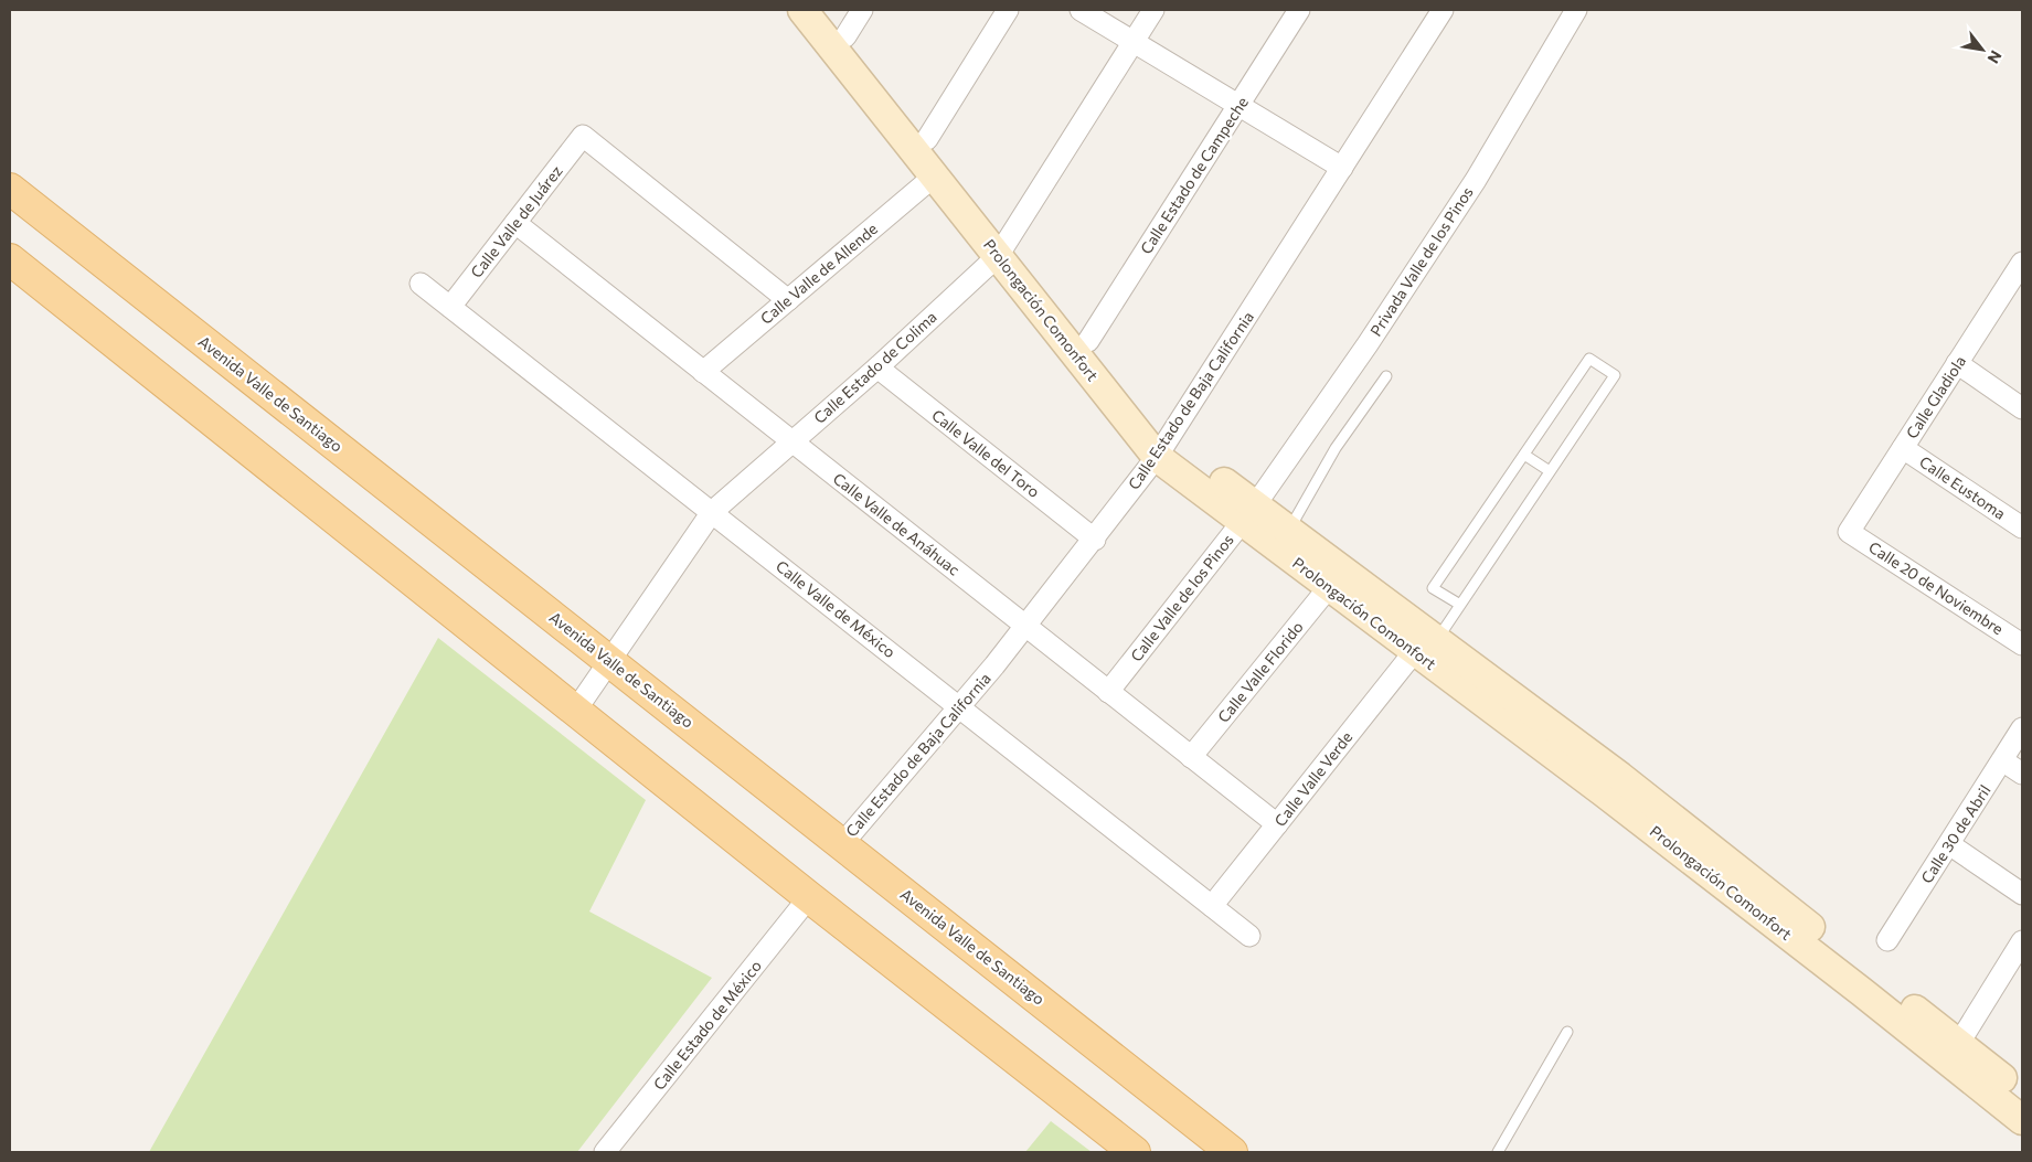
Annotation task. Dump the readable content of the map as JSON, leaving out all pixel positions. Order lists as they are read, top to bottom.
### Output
{
  "streets": {
    "main road": ["Avenida Valle de Santiago"],
    "street": [
      "Calle Estado de Campeche",
      "Calle Valle de Juárez",
      "Privada Valle de los Pinos",
      "Calle Valle de Allende",
      "Prolongación Comonfort",
      "Calle Estado de Colima",
      "Calle Gladiola",
      "Calle Estado de Baja California",
      "Calle Valle del Toro",
      "Calle Eustoma",
      "Calle Valle de Anáhuac",
      "Calle 20 de Noviembre",
      "Calle Valle de los Pinos",
      "Calle Valle de México",
      "Calle Valle Florido",
      "Calle Valle Verde",
      "Calle 30 de Abril",
      "Calle Estado de México"
    ]
  },
  "crossings": [
    ["Calle Estado de Campeche", "Prolongación Comonfort"],
    ["Calle Valle de Juárez", "Calle Valle de Allende"],
    ["Calle Valle de Juárez", "Calle Valle de Anáhuac"],
    ["Calle Valle de Juárez", "Calle Valle de México"],
    ["Privada Valle de los Pinos", "Prolongación Comonfort"],
    ["Privada Valle de los Pinos", "Calle Valle de los Pinos"],
    ["Calle Valle de Allende", "Prolongación Comonfort"],
    ["Calle Valle de Allende", "Calle Valle de Anáhuac"],
    ["Prolongación Comonfort", "Calle Estado de Colima"],
    ["Prolongación Comonfort", "Calle Estado de Baja California"],
    ["Prolongación Comonfort", "Calle Valle de los Pinos"],
    ["Prolongación Comonfort", "Calle Valle Florido"],
    ["Prolongación Comonfort", "Calle Valle Verde"],
    ["Calle Estado de Colima", "Avenida Valle de Santiago"],
    ["Calle Estado de Colima", "Calle Valle del Toro"],
    ["Calle Estado de Colima", "Calle Valle de Anáhuac"],
    ["Calle Estado de Colima", "Calle Valle de México"],
    ["Avenida Valle de Santiago", "Calle Estado de Baja California"],
    ["Calle Gladiola", "Calle Eustoma"],
    ["Calle Gladiola", "Calle 20 de Noviembre"],
    ["Calle Estado de Baja California", "Calle Valle del Toro"],
    ["Calle Estado de Baja California", "Calle Valle de Anáhuac"],
    ["Calle Estado de Baja California", "Calle Valle de México"],
    ["Calle Valle de Anáhuac", "Calle Valle de los Pinos"],
    ["Calle Valle de Anáhuac", "Calle Valle Florido"],
    ["Calle Valle de Anáhuac", "Calle Valle Verde"],
    ["Calle Valle de México", "Calle Valle Verde"]
  ],
  "north": "bottom right"
}
